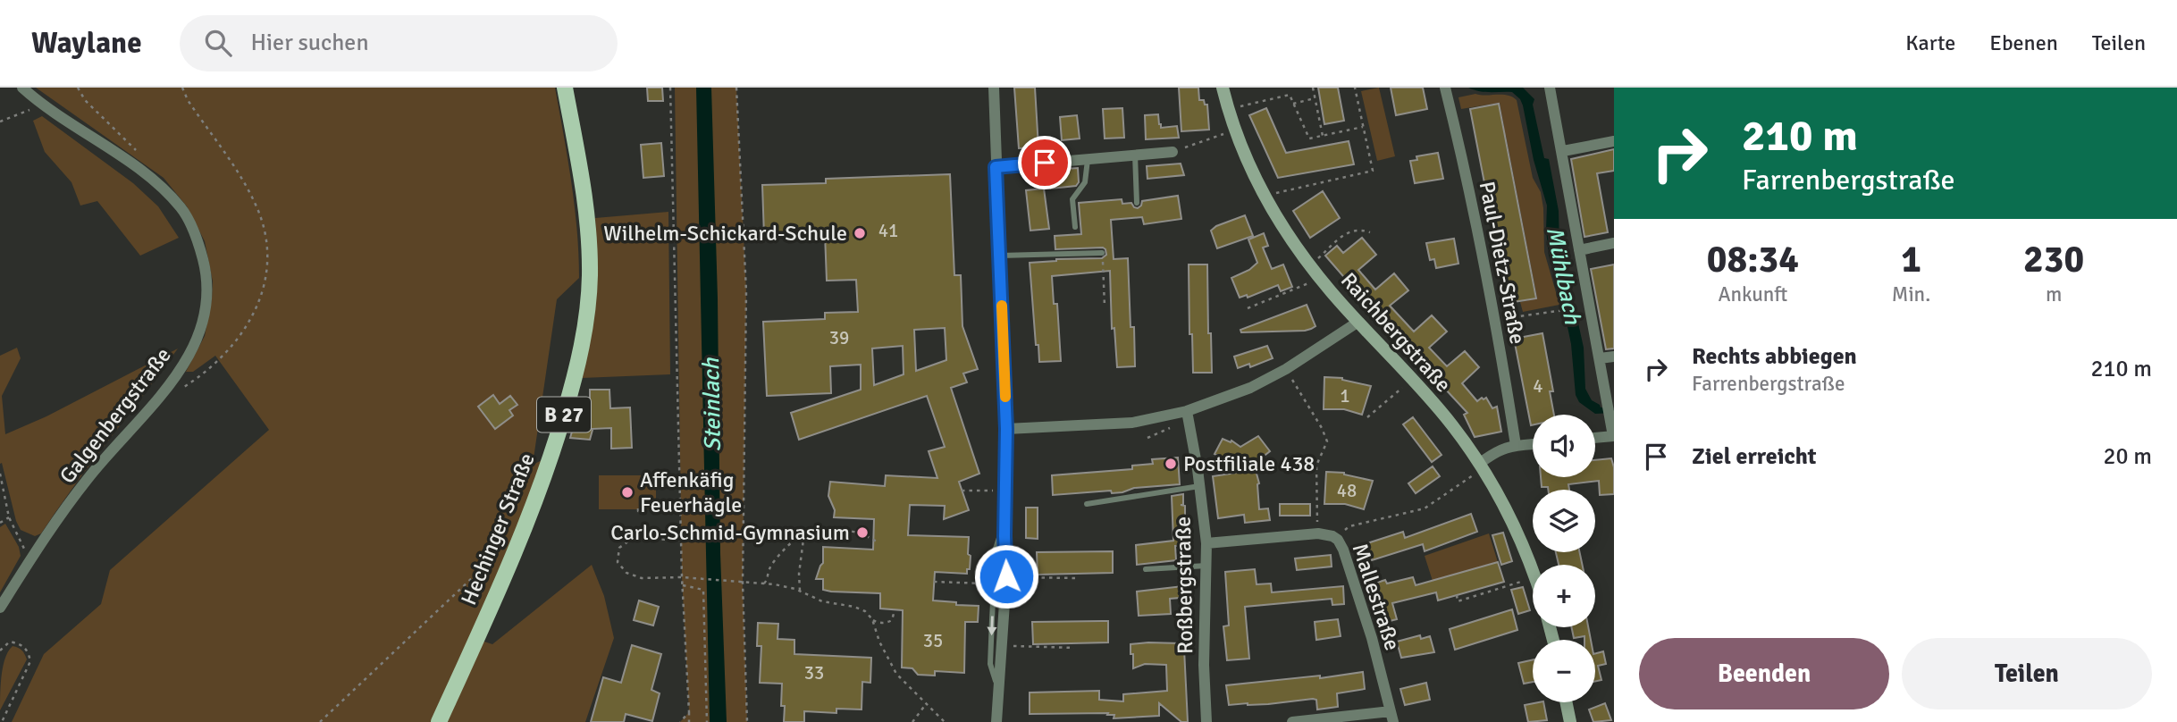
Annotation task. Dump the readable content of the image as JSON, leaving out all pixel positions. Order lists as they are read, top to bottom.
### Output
{
  "streets": {
    "main road": ["B 27", "Hechinger Straße"],
    "street": [
      "Paul-Dietz-Straße",
      "Raichbergstraße",
      "Galgenbergstraße",
      "Roßbergstraße",
      "Mallestraße"
    ]
  },
  "crossings": [
    ["Roßbergstraße", "Mallestraße"]
  ],
  "water": ["Mühlbach", "Steinlach"],
  "places": [
    "Wilhelm-Schickard-Schule",
    "Postfiliale 438",
    "Affenkäfig Feuerhägle",
    "Carlo-Schmid-Gymnasium"
  ],
  "house_numbers": [
    "41",
    "39",
    "4",
    "1",
    "48",
    "35",
    "33"
  ],
  "page": {
    "header": "Waylane",
    "search": "Hier suchen",
    "nav": ["Karte", "Ebenen", "Teilen"],
    "turn": ["210 m", "Farrenbergstraße"],
    "eta": [
      "08:34",
      "Ankunft",
      "1",
      "Min.",
      "230",
      "m"
    ],
    "list": [
      {
        "name": "Rechts abbiegen",
        "note": "Farrenbergstraße",
        "value": "210 m"
      },
      {
        "name": "Ziel erreicht",
        "value": "20 m"
      }
    ],
    "map_buttons": ["+", "−"],
    "buttons": ["Beenden", "Teilen"]
  }
}
